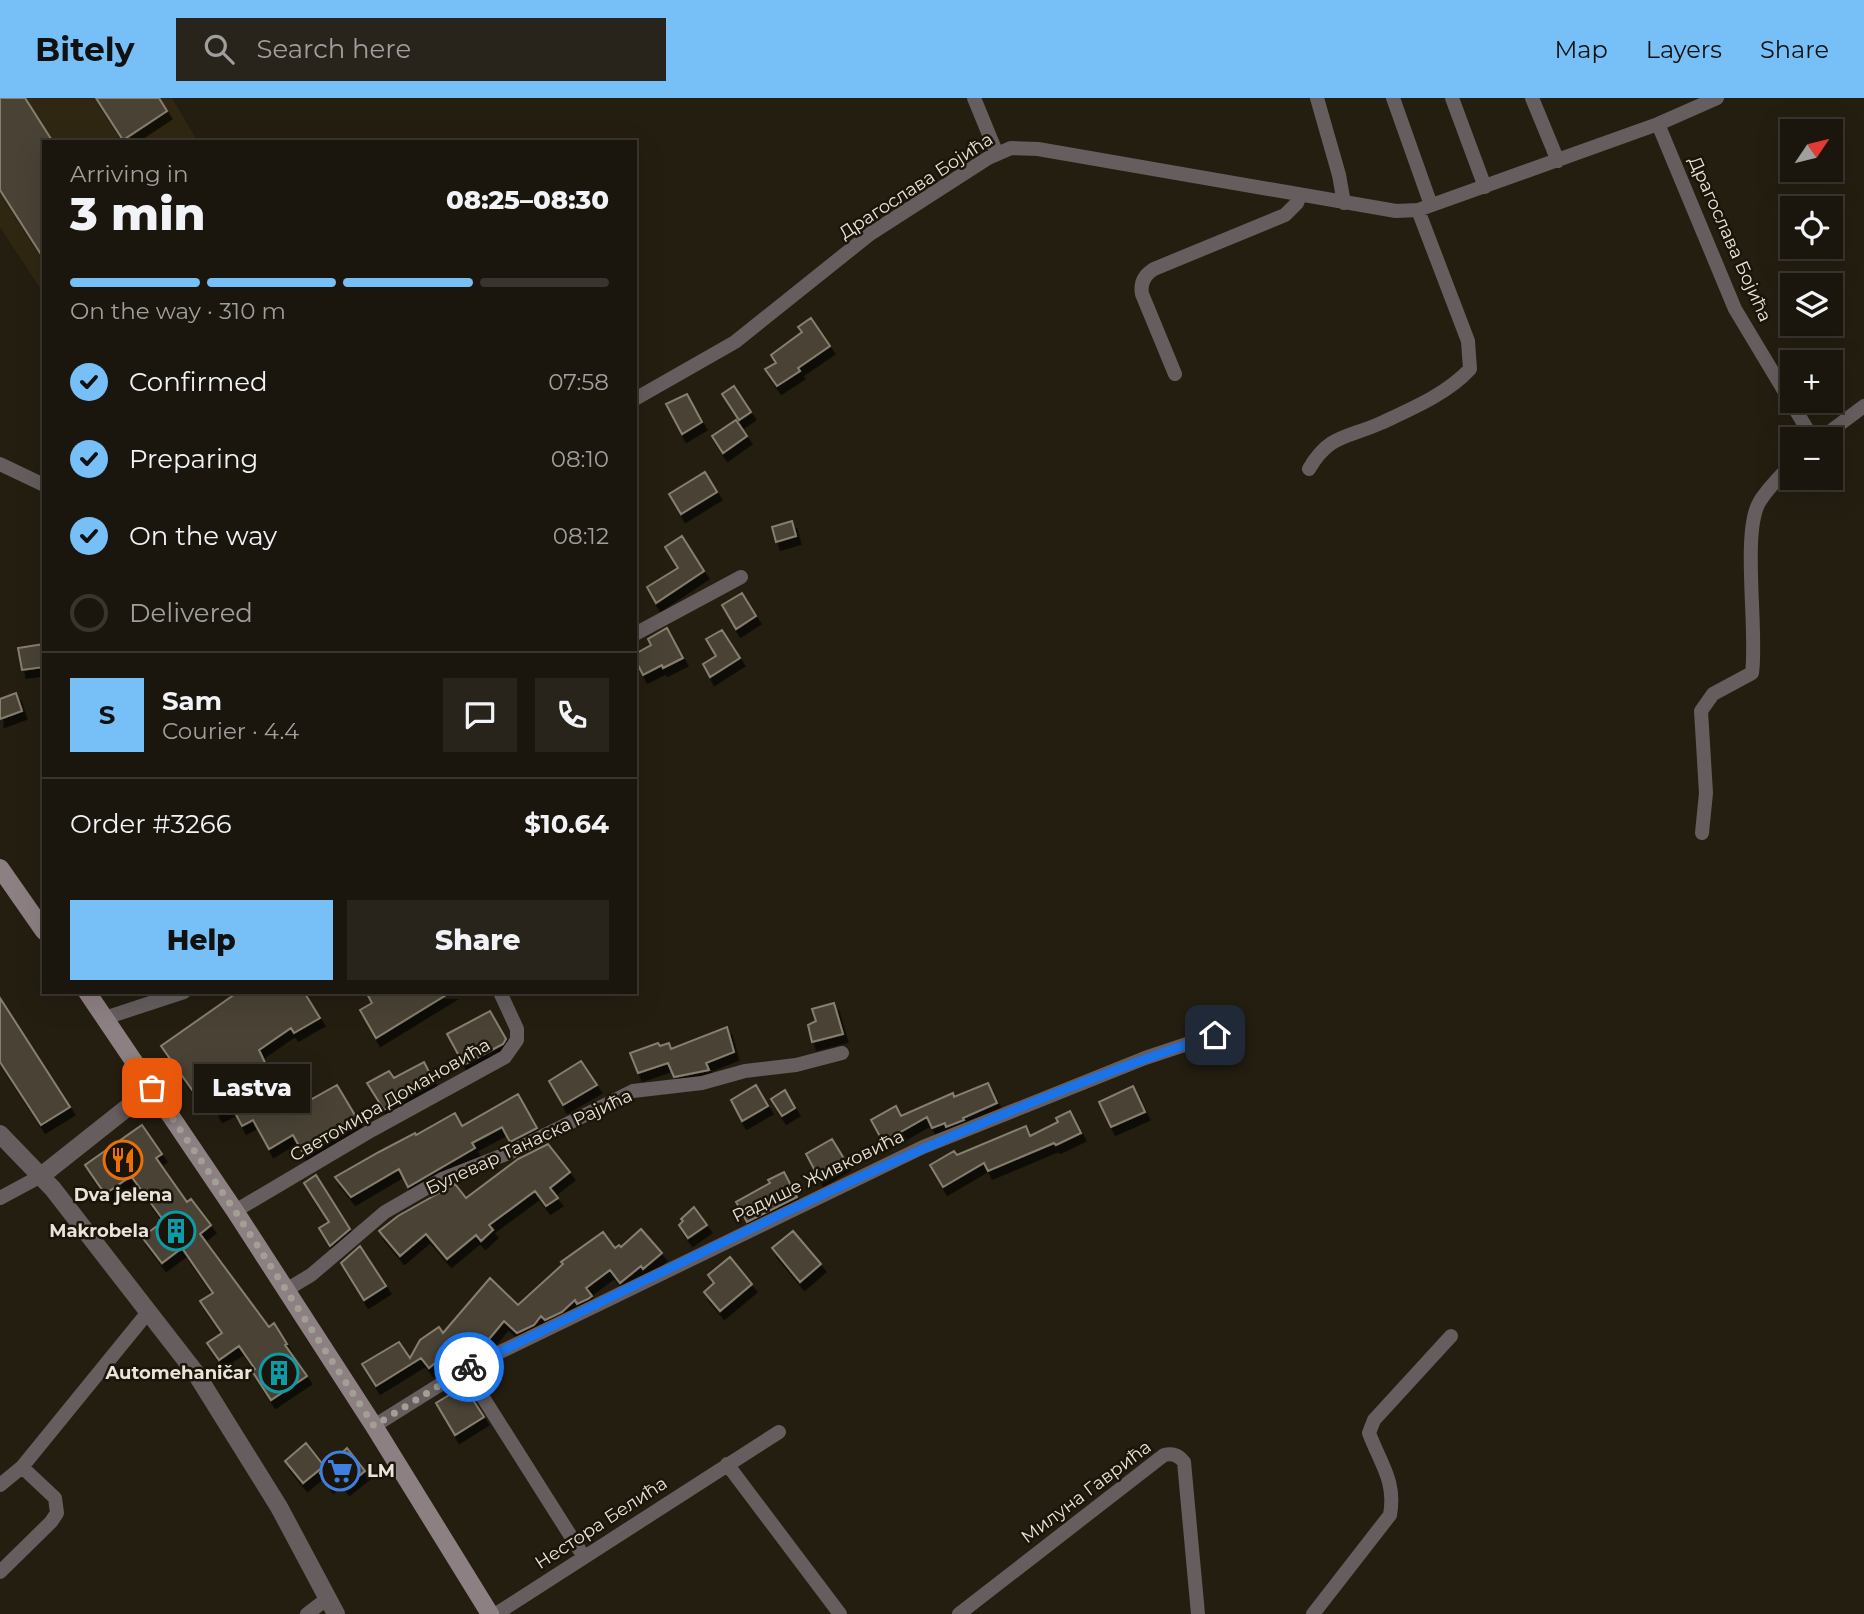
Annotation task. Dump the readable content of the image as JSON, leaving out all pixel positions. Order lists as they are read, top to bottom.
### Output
{
  "streets": {
    "street": [
      "Драгослава Бојића",
      "Светомира Домановића",
      "Булевар Танаска Рајића",
      "Радише Живковића",
      "Милуна Гаврића",
      "Нестора Белића"
    ]
  },
  "places": {
    "other": ["Lastva"],
    "restaurant": ["Dva jelena"],
    "building": ["Makrobela", "Automehaničar"],
    "supermarket": ["LM"]
  },
  "north": "top right",
  "page": {
    "header": "Bitely",
    "search": "Search here",
    "nav": ["Map", "Layers", "Share"],
    "map_buttons": ["+", "−"],
    "heading": ["3 min", "Arriving in", "08:25–08:30"],
    "panel": [
      "Sam",
      "Courier · 4.4",
      "Order #3266",
      "$10.64"
    ],
    "bar": "On the way · 310 m",
    "list": [
      ["Confirmed", "07:58"],
      ["Preparing", "08:10"],
      ["On the way", "08:12"],
      "Delivered"
    ],
    "round": "S",
    "buttons": ["Help", "Share"],
    "bubble": "Lastva"
  }
}
